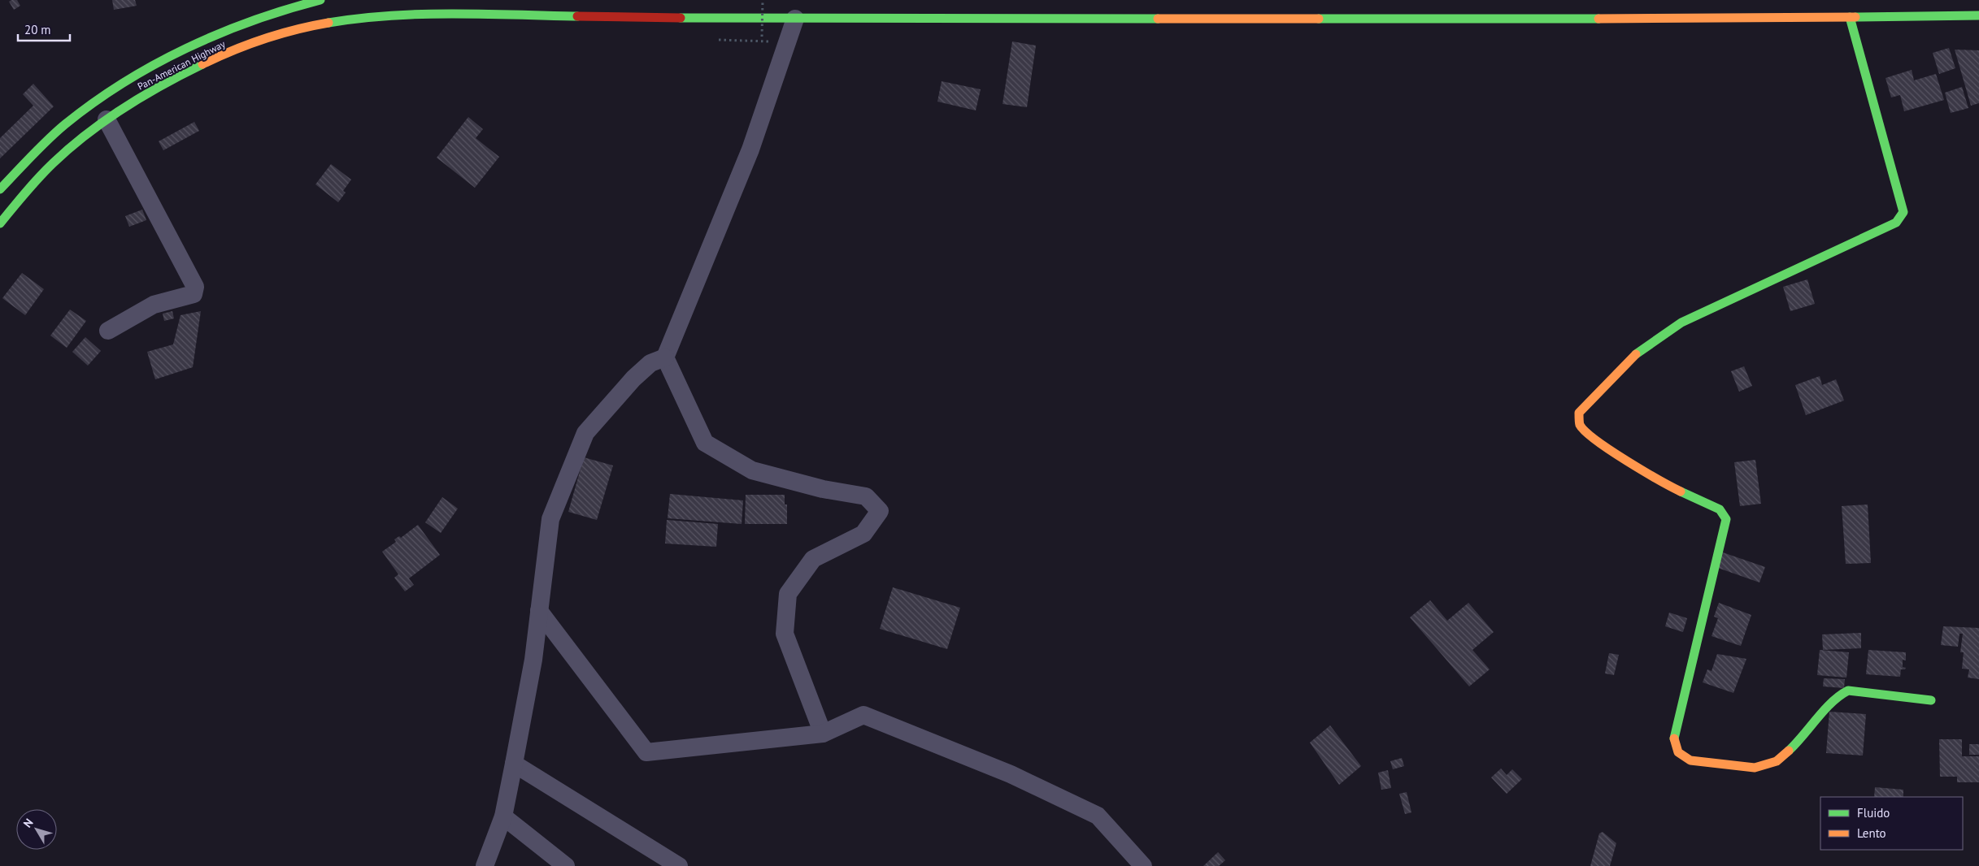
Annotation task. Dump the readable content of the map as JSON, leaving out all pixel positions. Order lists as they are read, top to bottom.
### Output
{
  "streets": {
    "main road": ["Pan-American Highway"]
  },
  "legend": ["Fluido", "Lento"],
  "scale_bar": "20 m",
  "north": "top left"
}
